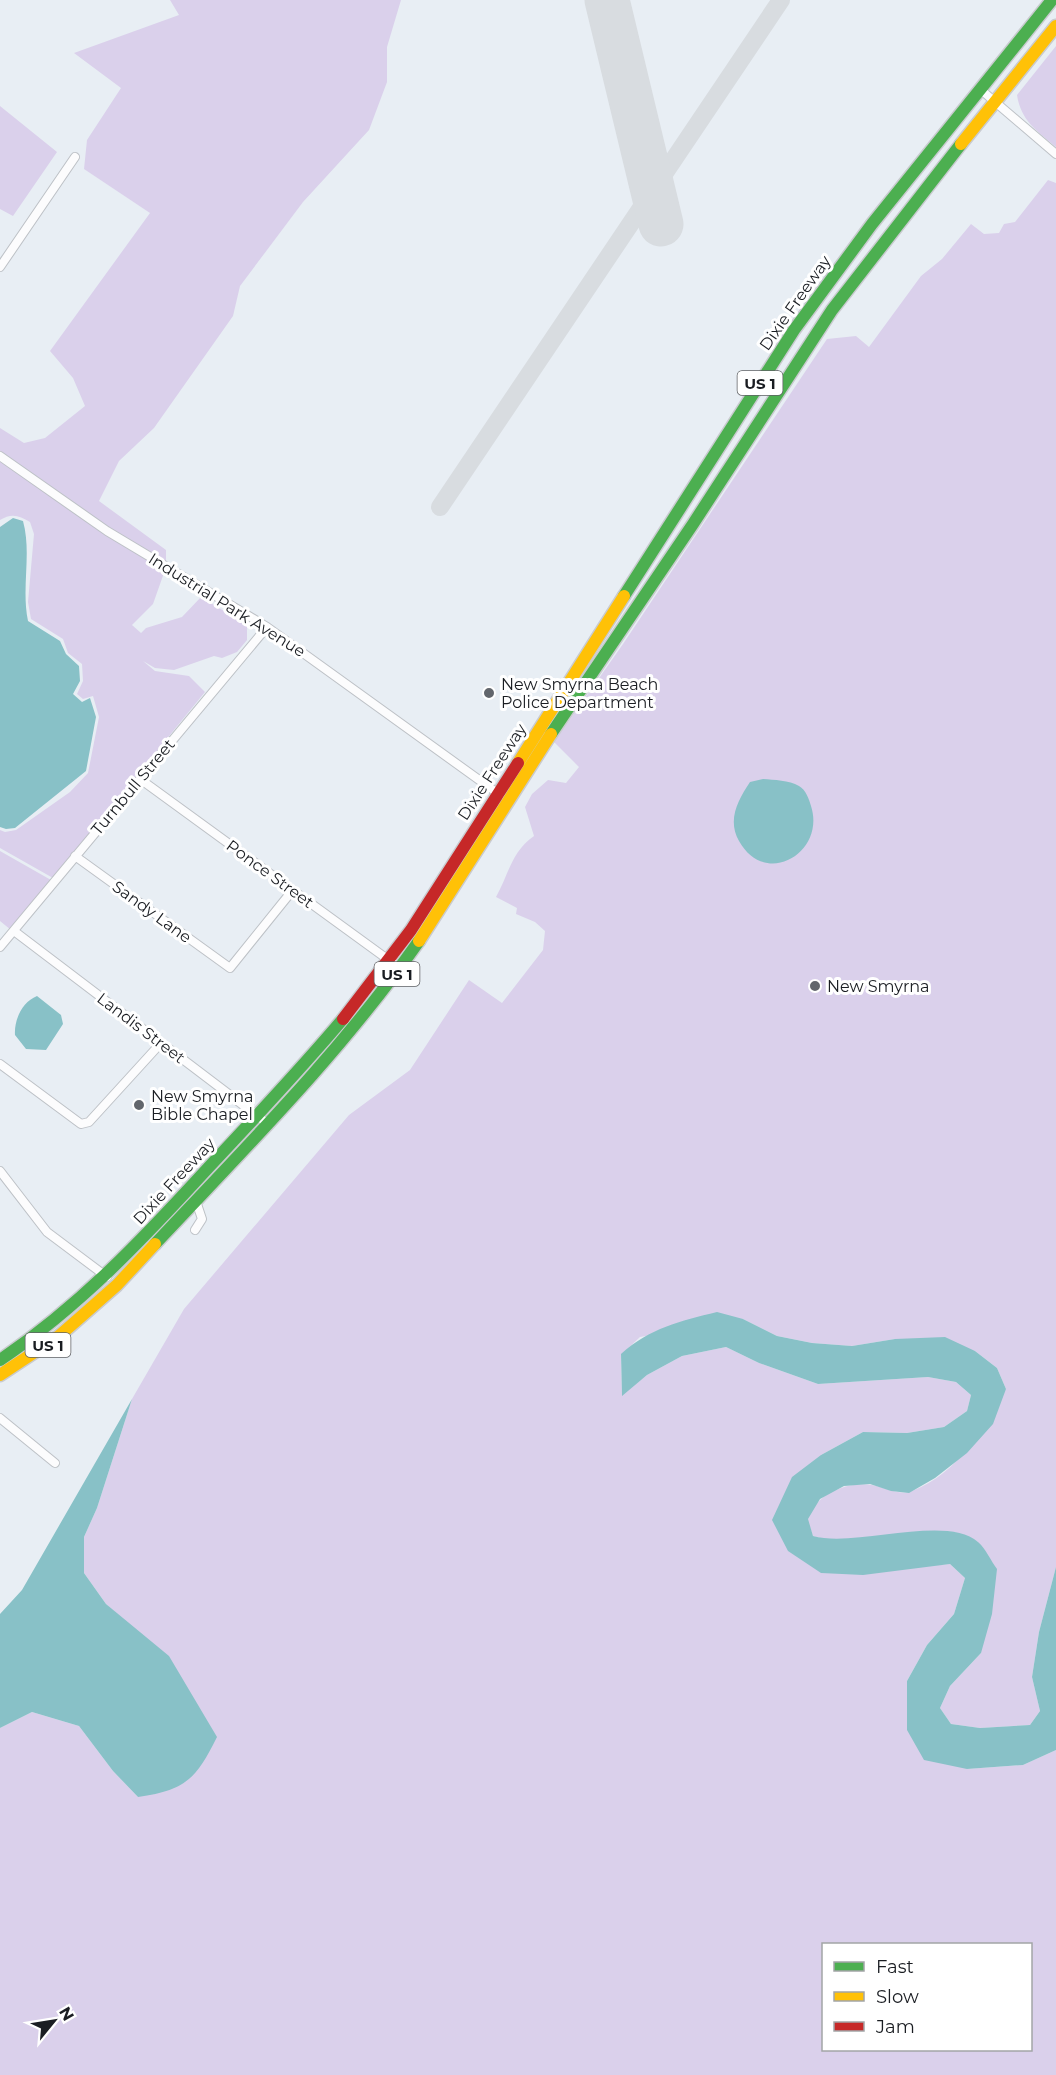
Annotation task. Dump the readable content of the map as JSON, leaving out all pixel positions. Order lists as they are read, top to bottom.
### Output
{
  "streets": {
    "main road": ["Dixie Freeway", "US 1"],
    "street": [
      "Industrial Park Avenue",
      "Turnbull Street",
      "Ponce Street",
      "Sandy Lane",
      "Landis Street"
    ]
  },
  "crossings": [
    ["Dixie Freeway", "Industrial Park Avenue"],
    ["Dixie Freeway", "Ponce Street"],
    ["Dixie Freeway", "Landis Street"],
    ["Industrial Park Avenue", "Turnbull Street"],
    ["Turnbull Street", "Ponce Street"],
    ["Turnbull Street", "Sandy Lane"],
    ["Turnbull Street", "Landis Street"],
    ["Ponce Street", "Sandy Lane"]
  ],
  "places": ["New Smyrna Beach Police Department", "New Smyrna", "New Smyrna Bible Chapel"],
  "legend": ["Fast", "Slow", "Jam"],
  "north": "top right"
}
